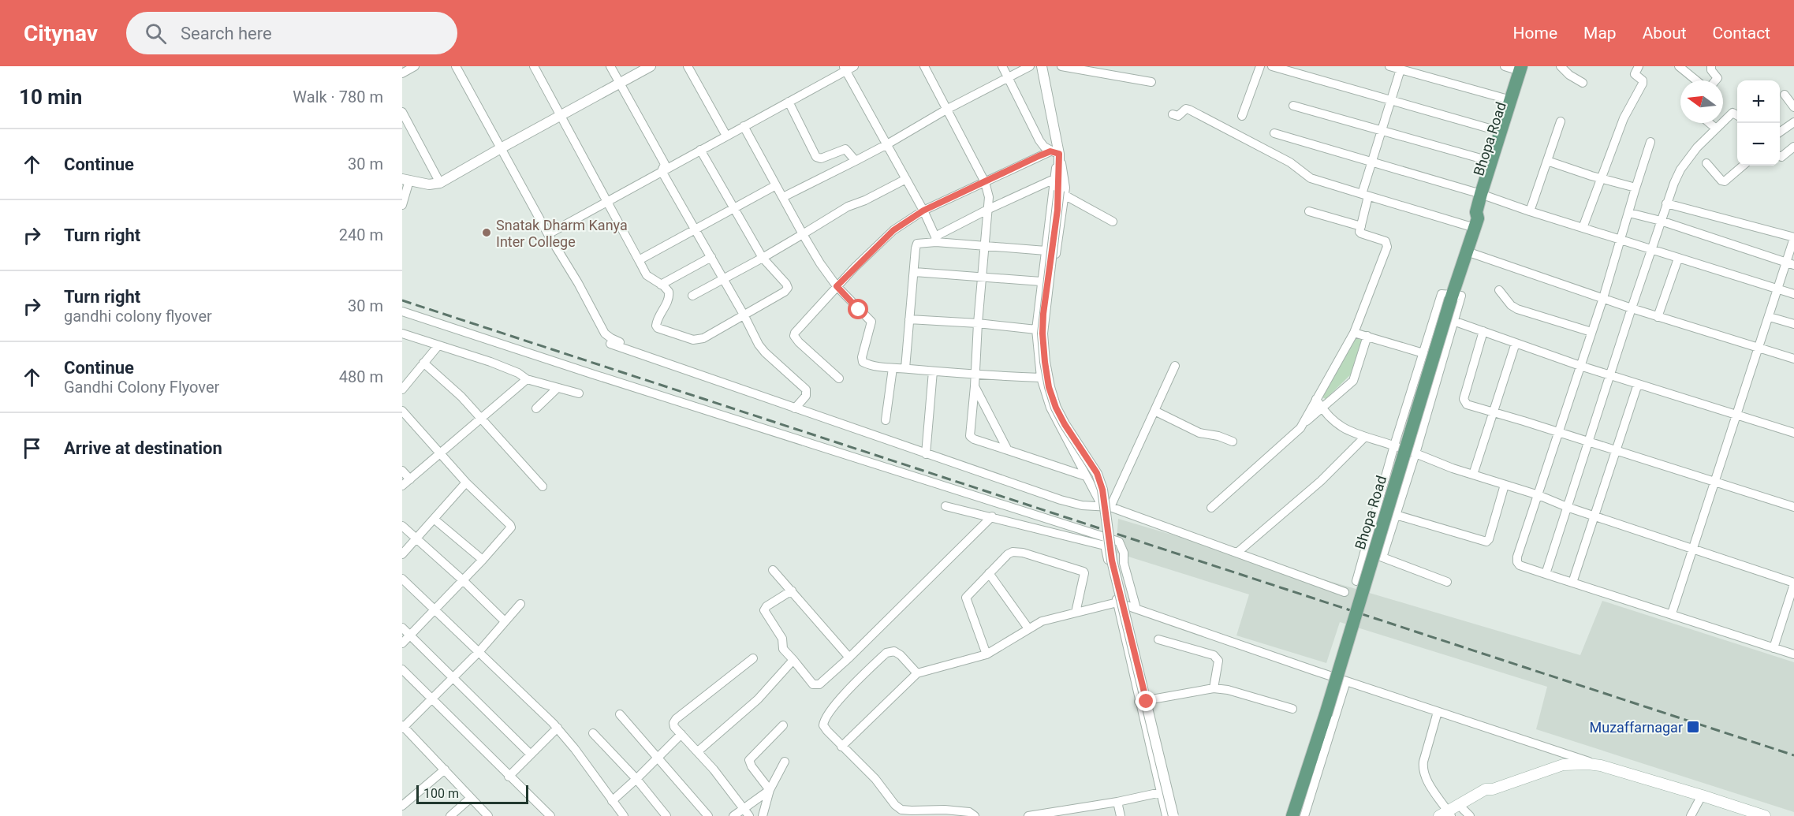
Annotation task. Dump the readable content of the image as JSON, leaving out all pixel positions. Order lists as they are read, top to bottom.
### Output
{
  "streets": {
    "main road": ["Bhopa Road"]
  },
  "places": {
    "other": ["Snatak Dharm Kanya Inter College"],
    "transit": ["Muzaffarnagar"]
  },
  "scale_bar": "100 m",
  "north": "left",
  "page": {
    "header": "Citynav",
    "search": "Search here",
    "nav": [
      "Home",
      "Map",
      "About",
      "Contact"
    ],
    "heading": ["10 min", "Walk · 780 m"],
    "map_buttons": ["+", "−"],
    "list": [
      ["Continue", "30 m"],
      ["Turn right", "240 m"],
      ["Turn right", "gandhi colony flyover", "30 m"],
      ["Continue", "Gandhi Colony Flyover", "480 m"],
      "Arrive at destination"
    ],
    "scale": "100 m"
  }
}
